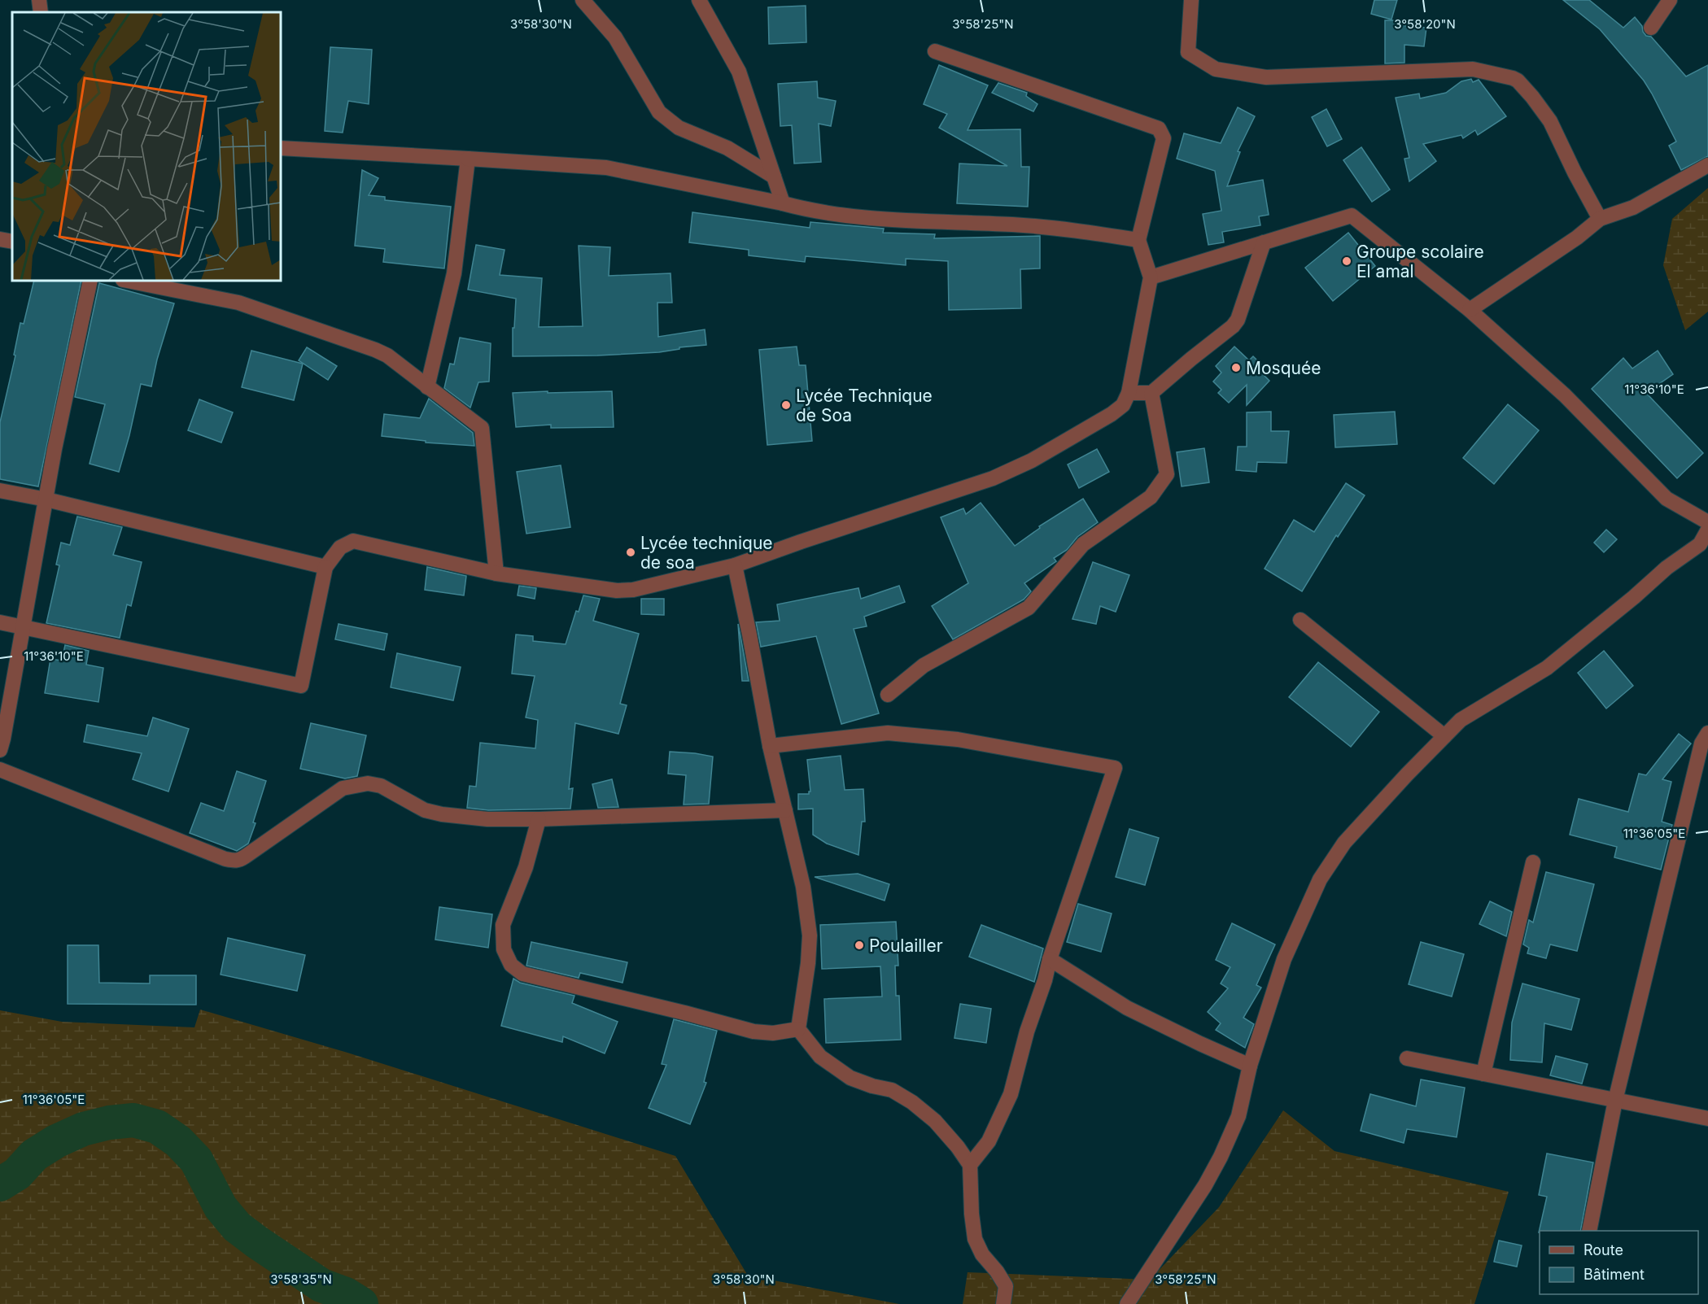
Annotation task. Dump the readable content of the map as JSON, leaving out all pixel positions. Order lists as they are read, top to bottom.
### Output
{
  "places": [
    "Groupe scolaire El amal",
    "Mosquée",
    "Lycée Technique de Soa",
    "Lycée technique de soa",
    "Poulailler"
  ],
  "legend": ["Route", "Bâtiment"],
  "coordinates": [
    "3°58'30\"N",
    "3°58'25\"N",
    "3°58'20\"N",
    "11°36'10\"E",
    "11°36'05\"E",
    "3°58'35\"N"
  ]
}
